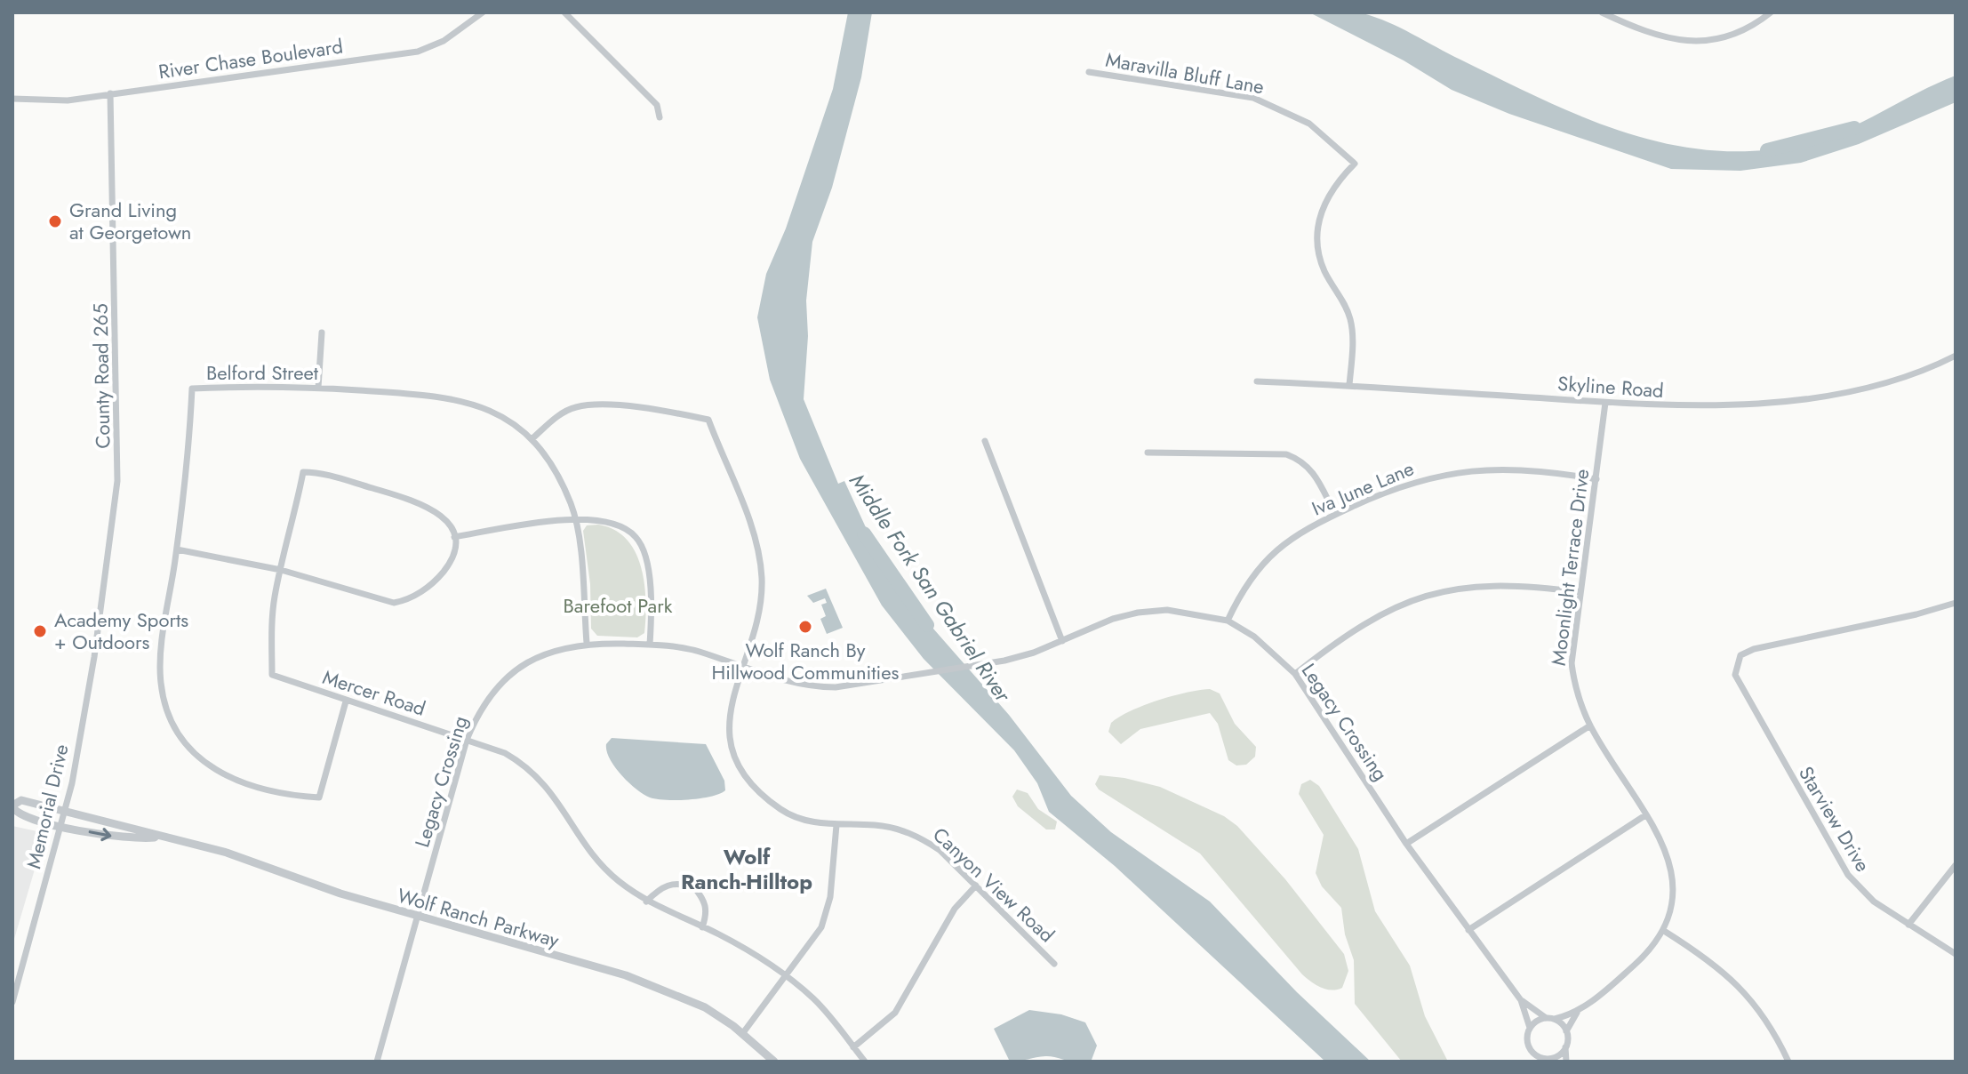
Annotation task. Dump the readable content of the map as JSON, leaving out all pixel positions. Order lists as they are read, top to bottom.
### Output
{
  "streets": {
    "street": [
      "River Chase Boulevard",
      "Maravilla Bluff Lane",
      "Belford Street",
      "County Road 265",
      "Skyline Road",
      "Iva June Lane",
      "Moonlight Terrace Drive",
      "Mercer Road",
      "Legacy Crossing",
      "Memorial Drive",
      "Starview Drive",
      "Canyon View Road",
      "Wolf Ranch Parkway"
    ]
  },
  "crossings": [
    ["River Chase Boulevard", "County Road 265"],
    ["Maravilla Bluff Lane", "Skyline Road"],
    ["Belford Street", "Mercer Road"],
    ["Belford Street", "Legacy Crossing"],
    ["Belford Street", "Canyon View Road"],
    ["County Road 265", "Memorial Drive"],
    ["Skyline Road", "Moonlight Terrace Drive"],
    ["Iva June Lane", "Moonlight Terrace Drive"],
    ["Iva June Lane", "Legacy Crossing"],
    ["Moonlight Terrace Drive", "Legacy Crossing"],
    ["Mercer Road", "Legacy Crossing"],
    ["Legacy Crossing", "Canyon View Road"],
    ["Legacy Crossing", "Wolf Ranch Parkway"],
    ["Memorial Drive", "Wolf Ranch Parkway"]
  ],
  "districts": ["Wolf Ranch-Hilltop"],
  "water": ["Middle Fork San Gabriel River"],
  "parks": ["Barefoot Park"],
  "places": ["Grand Living at Georgetown", "Wolf Ranch By Hillwood Communities", "Academy Sports + Outdoors"]
}
